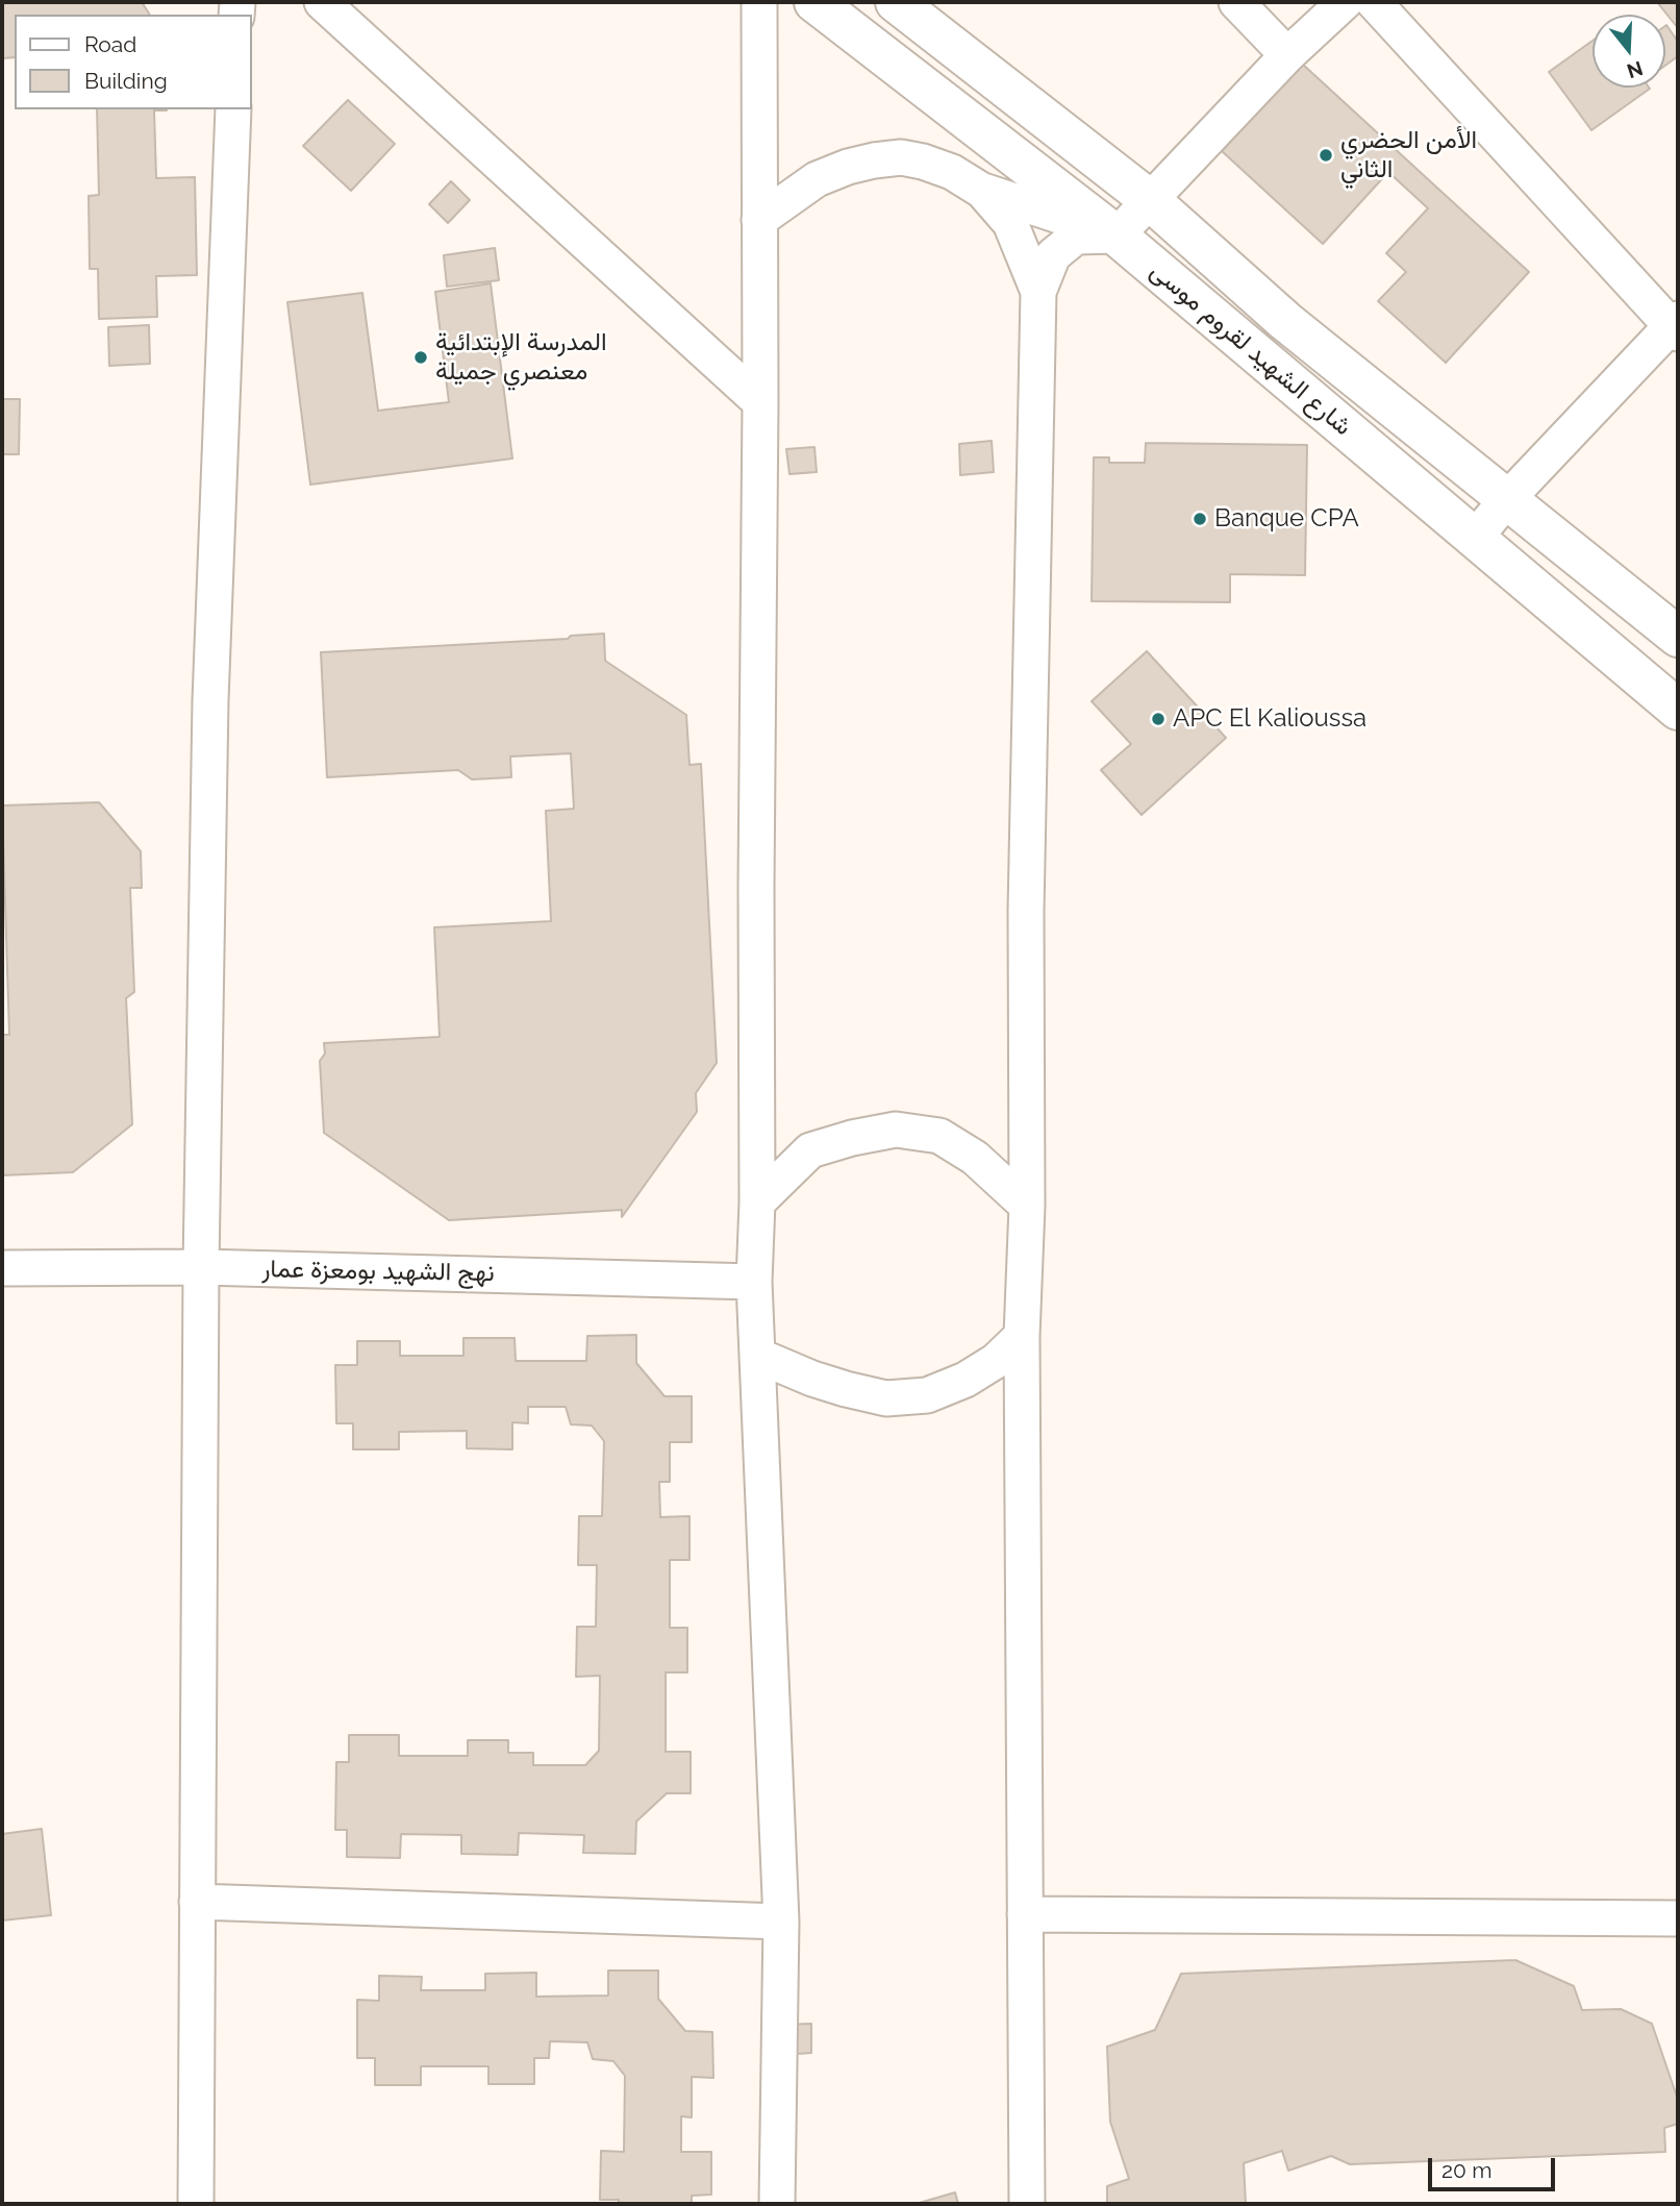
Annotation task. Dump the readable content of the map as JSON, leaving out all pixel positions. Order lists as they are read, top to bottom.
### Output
{
  "streets": {
    "street": ["شارع الشهيد لقروم موسى", "نهج الشهيد بومعزة عمار"]
  },
  "places": [
    "الأمن الحضري الثاني",
    "المدرسة الإبتدائية معنصري جميلة",
    "Banque CPA",
    "APC El Kalioussa"
  ],
  "legend": ["Road", "Building"],
  "scale_bar": "20 m",
  "north": "bottom"
}
